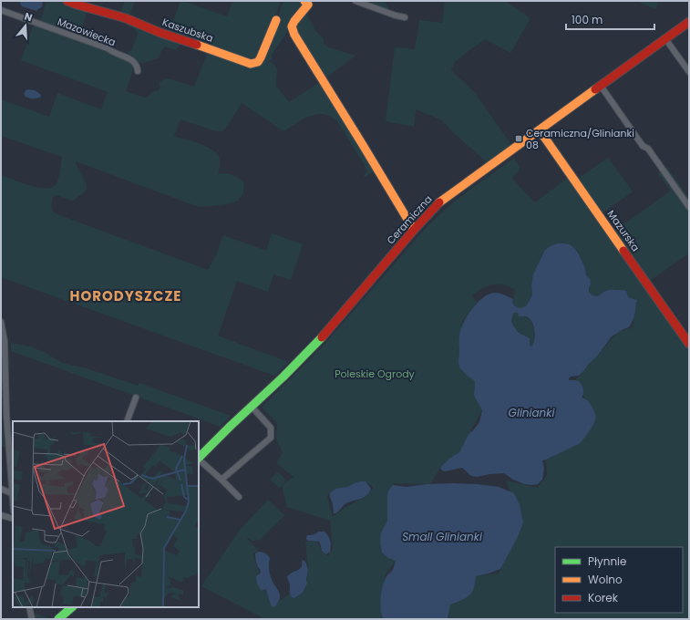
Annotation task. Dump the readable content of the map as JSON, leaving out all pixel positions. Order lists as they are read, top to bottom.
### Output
{
  "streets": {
    "street": [
      "Kaszubska",
      "Mazowiecka",
      "Ceramiczna",
      "Mazurska"
    ]
  },
  "crossings": [
    ["Ceramiczna", "Mazurska"]
  ],
  "districts": ["HORODYSZCZE"],
  "water": ["Glinianki", "Small Glinianki"],
  "parks": ["Poleskie Ogrody"],
  "places": {
    "transit": ["Ceramiczna/Glinianki 08"]
  },
  "legend": ["Płynnie", "Wolno", "Korek"],
  "scale_bar": "100 m",
  "north": "top"
}
